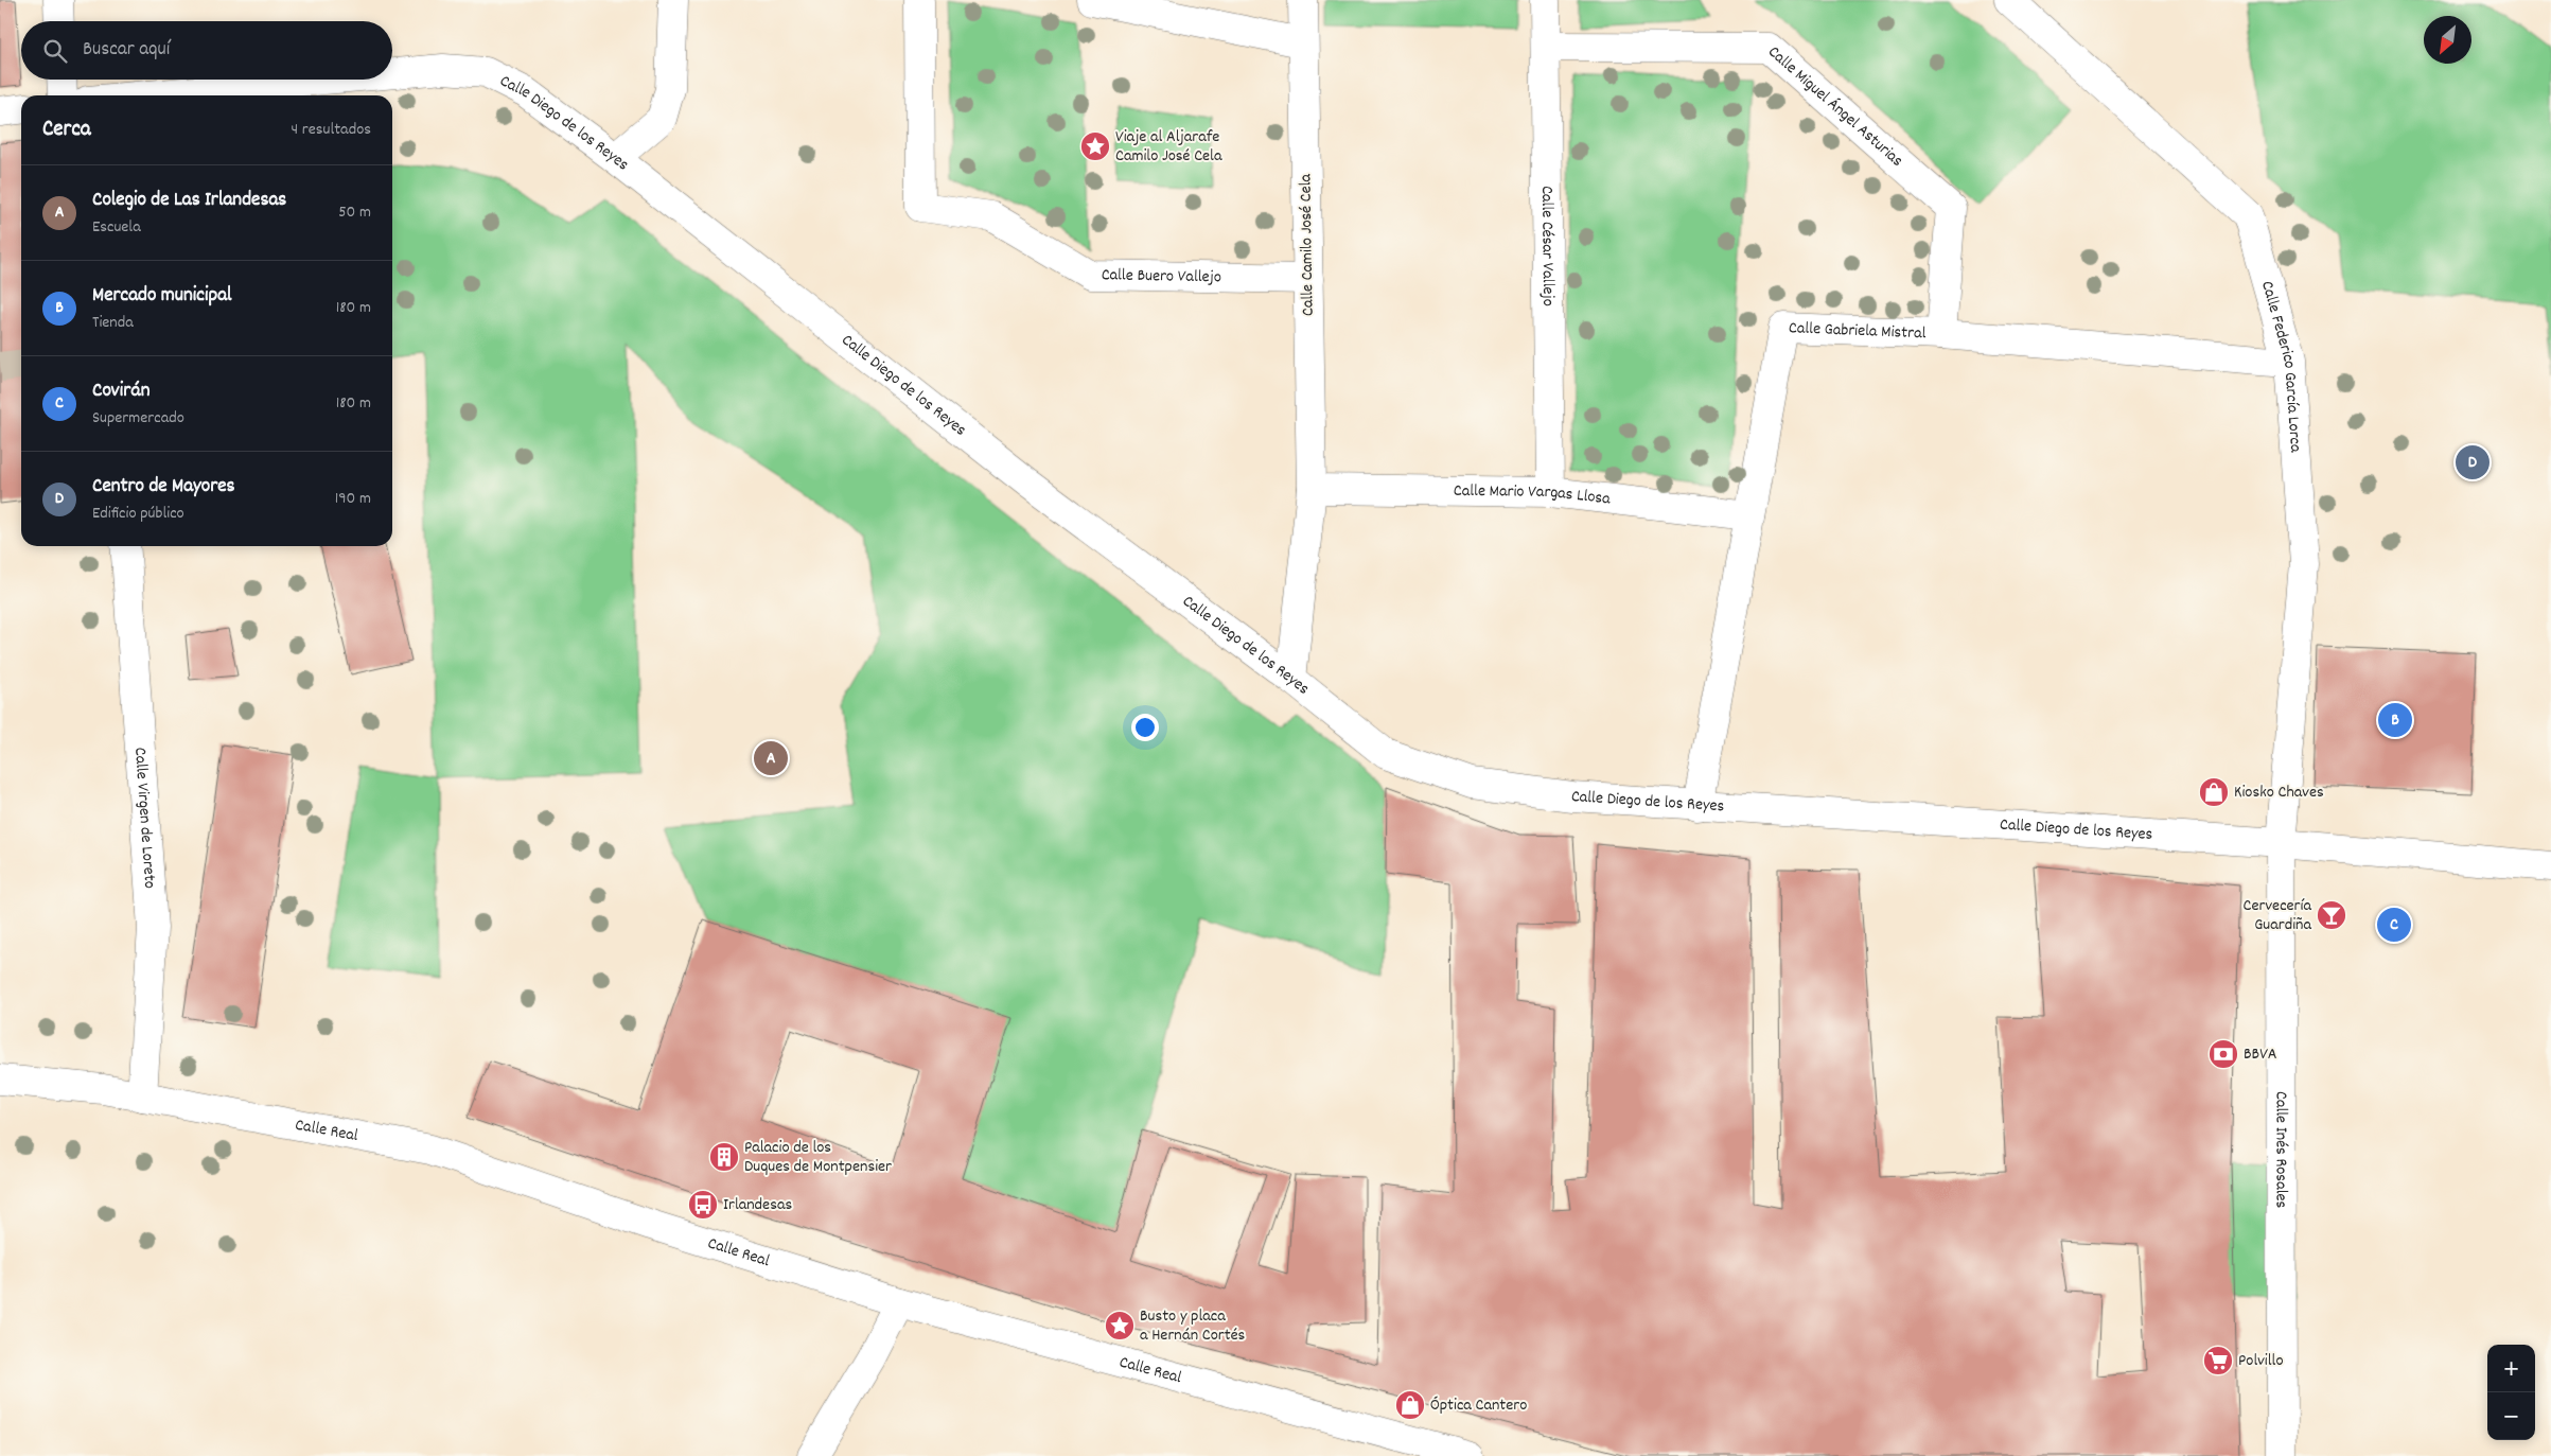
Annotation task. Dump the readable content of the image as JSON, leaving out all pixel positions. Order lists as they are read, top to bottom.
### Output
{
  "streets": {
    "street": [
      "Calle Miguel Ángel Asturias",
      "Calle Diego de los Reyes",
      "Calle Camilo José Cela",
      "Calle César Vallejo",
      "Calle Buero Vallejo",
      "Calle Gabriela Mistral",
      "Calle Federico García Lorca",
      "Calle Mario Vargas Llosa",
      "Calle Virgen de Loreto",
      "Calle Real",
      "Calle Inés Rosales"
    ]
  },
  "crossings": [
    ["Calle Miguel Ángel Asturias", "Calle César Vallejo"],
    ["Calle Miguel Ángel Asturias", "Calle Gabriela Mistral"],
    ["Calle Diego de los Reyes", "Calle Camilo José Cela"],
    ["Calle Diego de los Reyes", "Calle Gabriela Mistral"],
    ["Calle Diego de los Reyes", "Calle Federico García Lorca"],
    ["Calle Diego de los Reyes", "Calle Inés Rosales"],
    ["Calle Camilo José Cela", "Calle Buero Vallejo"],
    ["Calle Camilo José Cela", "Calle Mario Vargas Llosa"],
    ["Calle César Vallejo", "Calle Mario Vargas Llosa"],
    ["Calle Gabriela Mistral", "Calle Federico García Lorca"],
    ["Calle Gabriela Mistral", "Calle Mario Vargas Llosa"],
    ["Calle Federico García Lorca", "Calle Inés Rosales"],
    ["Calle Virgen de Loreto", "Calle Real"]
  ],
  "places": {
    "place": ["Viaje al Aljarafe Camilo José Cela", "Busto y placa a Hernán Cortés"],
    "shop": ["Kiosko Chaves", "Óptica Cantero"],
    "bar": ["Cervecería Guardiña"],
    "bank": ["BBVA"],
    "building": ["Palacio de los Duques de Montpensier"],
    "bus stop": ["Irlandesas"],
    "supermarket": ["Polvillo"]
  },
  "north": "bottom left",
  "page": {
    "search": "Buscar aquí",
    "heading": ["Cerca", "4 resultados"],
    "list": [
      {
        "mark": "A",
        "name": "Colegio de Las Irlandesas",
        "note": "Escuela",
        "value": "50 m"
      },
      {
        "mark": "B",
        "name": "Mercado municipal",
        "note": "Tienda",
        "value": "180 m"
      },
      {
        "mark": "C",
        "name": "Covirán",
        "note": "Supermercado",
        "value": "180 m"
      },
      {
        "mark": "D",
        "name": "Centro de Mayores",
        "note": "Edificio público",
        "value": "190 m"
      }
    ],
    "pins": [
      "D",
      "B",
      "A",
      "C"
    ],
    "map_buttons": ["+", "−"]
  }
}
